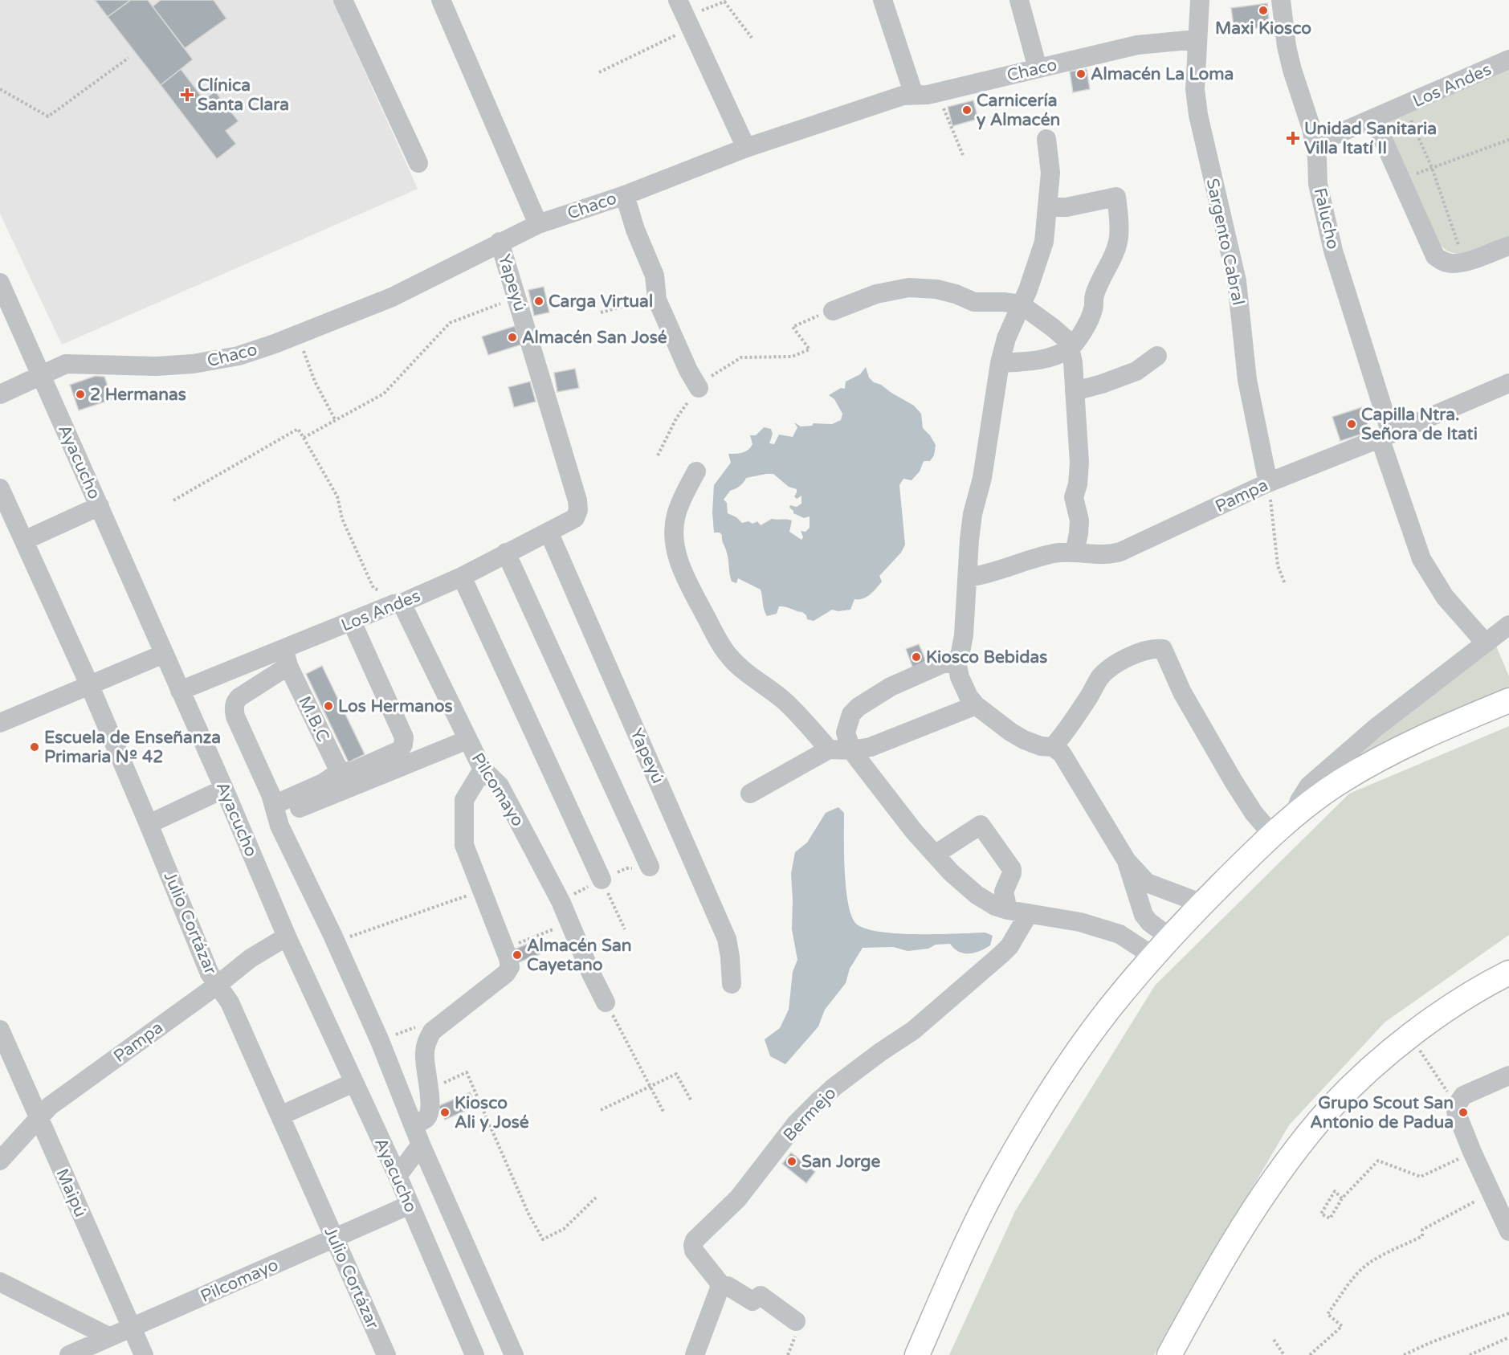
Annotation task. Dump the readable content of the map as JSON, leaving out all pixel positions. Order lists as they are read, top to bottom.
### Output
{
  "streets": {
    "street": [
      "Chaco",
      "Los Andes",
      "Falucho",
      "Sargento Cabral",
      "Yapeyú",
      "Ayacucho",
      "Pampa",
      "M.B.C",
      "Pilcomayo",
      "Julio Cortázar",
      "Bermejo",
      "Maipú"
    ]
  },
  "crossings": [
    ["Chaco", "Sargento Cabral"],
    ["Chaco", "Yapeyú"],
    ["Chaco", "Ayacucho"],
    ["Los Andes", "Falucho"],
    ["Los Andes", "Yapeyú"],
    ["Los Andes", "Ayacucho"],
    ["Los Andes", "M.B.C"],
    ["Los Andes", "Pilcomayo"],
    ["Falucho", "Pampa"],
    ["Sargento Cabral", "Pampa"],
    ["Ayacucho", "Pampa"],
    ["Ayacucho", "M.B.C"],
    ["Ayacucho", "Pilcomayo"],
    ["Pampa", "Julio Cortázar"],
    ["Pampa", "Maipú"],
    ["Pilcomayo", "Julio Cortázar"],
    ["Pilcomayo", "Maipú"]
  ],
  "places": {
    "other": [
      "Maxi Kiosco",
      "Almacén La Loma",
      "Carnicería y Almacén",
      "Carga Virtual",
      "Almacén San José",
      "2 Hermanas",
      "Capilla Ntra. Señora de Itati",
      "Kiosco Bebidas",
      "Los Hermanos",
      "Escuela de Enseñanza Primaria Nº 42",
      "Almacén San Cayetano",
      "Kiosco Ali y José",
      "Grupo Scout San Antonio de Padua",
      "San Jorge"
    ],
    "health": ["Clínica Santa Clara", "Unidad Sanitaria Villa Itatí II"]
  }
}
